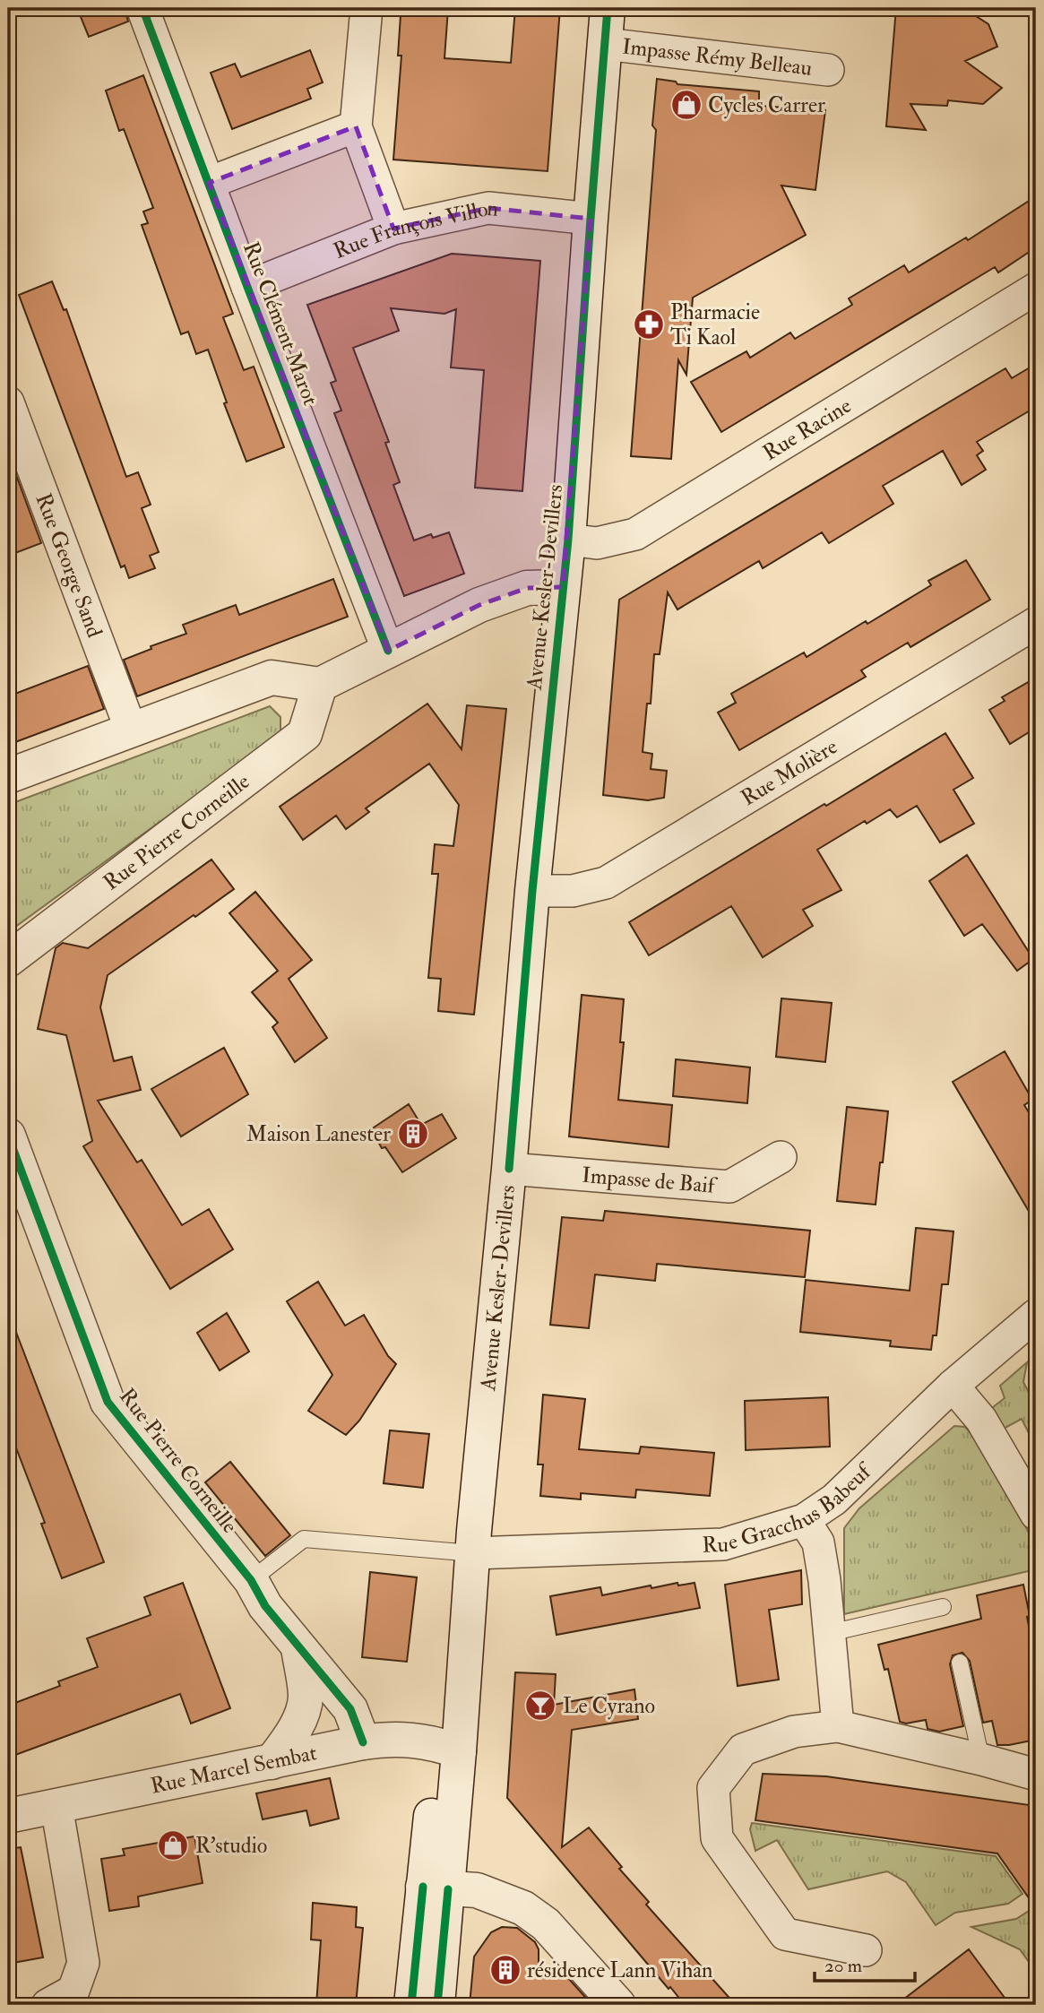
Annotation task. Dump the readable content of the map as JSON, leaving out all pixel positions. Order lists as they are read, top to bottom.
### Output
{
  "streets": {
    "street": [
      "Impasse Rémy Belleau",
      "Rue François Villon",
      "Rue Clément Marot",
      "Rue Racine",
      "Rue George Sand",
      "Avenue Kesler-Devillers",
      "Rue Molière",
      "Rue Pierre Corneille",
      "Impasse de Baif",
      "Rue Gracchus Babeuf",
      "Rue Marcel Sembat"
    ]
  },
  "crossings": [
    ["Impasse Rémy Belleau", "Avenue Kesler-Devillers"],
    ["Rue François Villon", "Rue Clément Marot"],
    ["Rue François Villon", "Avenue Kesler-Devillers"],
    ["Rue Racine", "Avenue Kesler-Devillers"],
    ["Avenue Kesler-Devillers", "Rue Molière"],
    ["Avenue Kesler-Devillers", "Impasse de Baif"],
    ["Avenue Kesler-Devillers", "Rue Gracchus Babeuf"],
    ["Avenue Kesler-Devillers", "Rue Marcel Sembat"],
    ["Rue Pierre Corneille", "Rue Marcel Sembat"]
  ],
  "places": {
    "shop": ["Cycles Carrer", "R'studio"],
    "pharmacy": ["Pharmacie Ti Kaol"],
    "building": ["Maison Lanester", "résidence Lann Vihan"],
    "bar": ["Le Cyrano"]
  },
  "scale_bar": "20 m"
}
